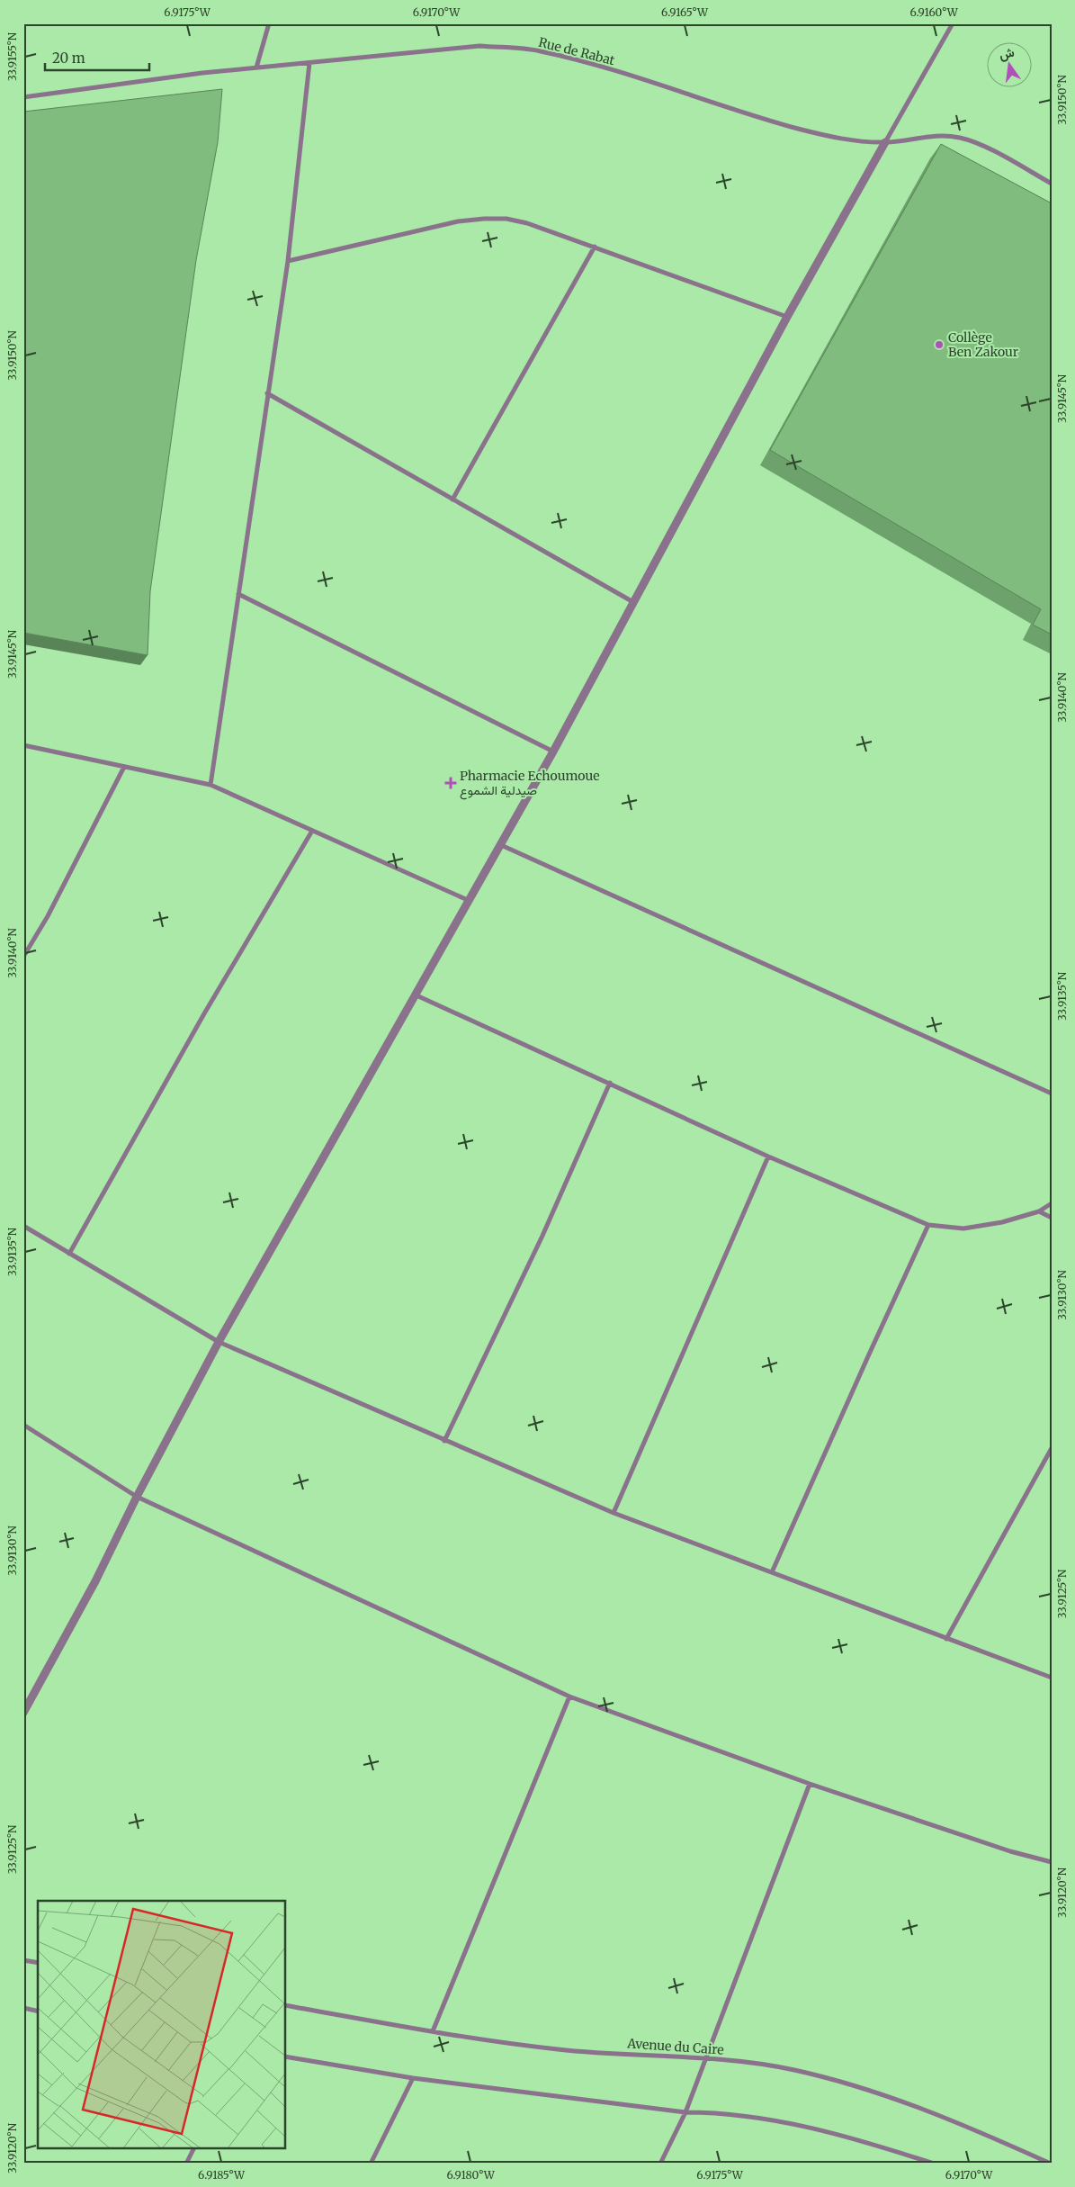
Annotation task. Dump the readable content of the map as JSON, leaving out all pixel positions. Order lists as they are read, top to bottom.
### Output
{
  "streets": {
    "street": ["Rue de Rabat", "Avenue du Caire"]
  },
  "places": {
    "other": ["Collège Ben Zakour"],
    "health": ["Pharmacie Echoumoue صيدلية الشموع"]
  },
  "scale_bar": "20 m",
  "north": "top",
  "coordinates": [
    "6.9175°W",
    "6.9170°W",
    "6.9165°W",
    "6.9160°W",
    "33.9155°N",
    "33.9150°N",
    "33.9145°N",
    "33.9140°N",
    "33.9135°N",
    "33.9130°N",
    "33.9125°N",
    "33.9120°N",
    "6.9185°W",
    "6.9180°W"
  ]
}
